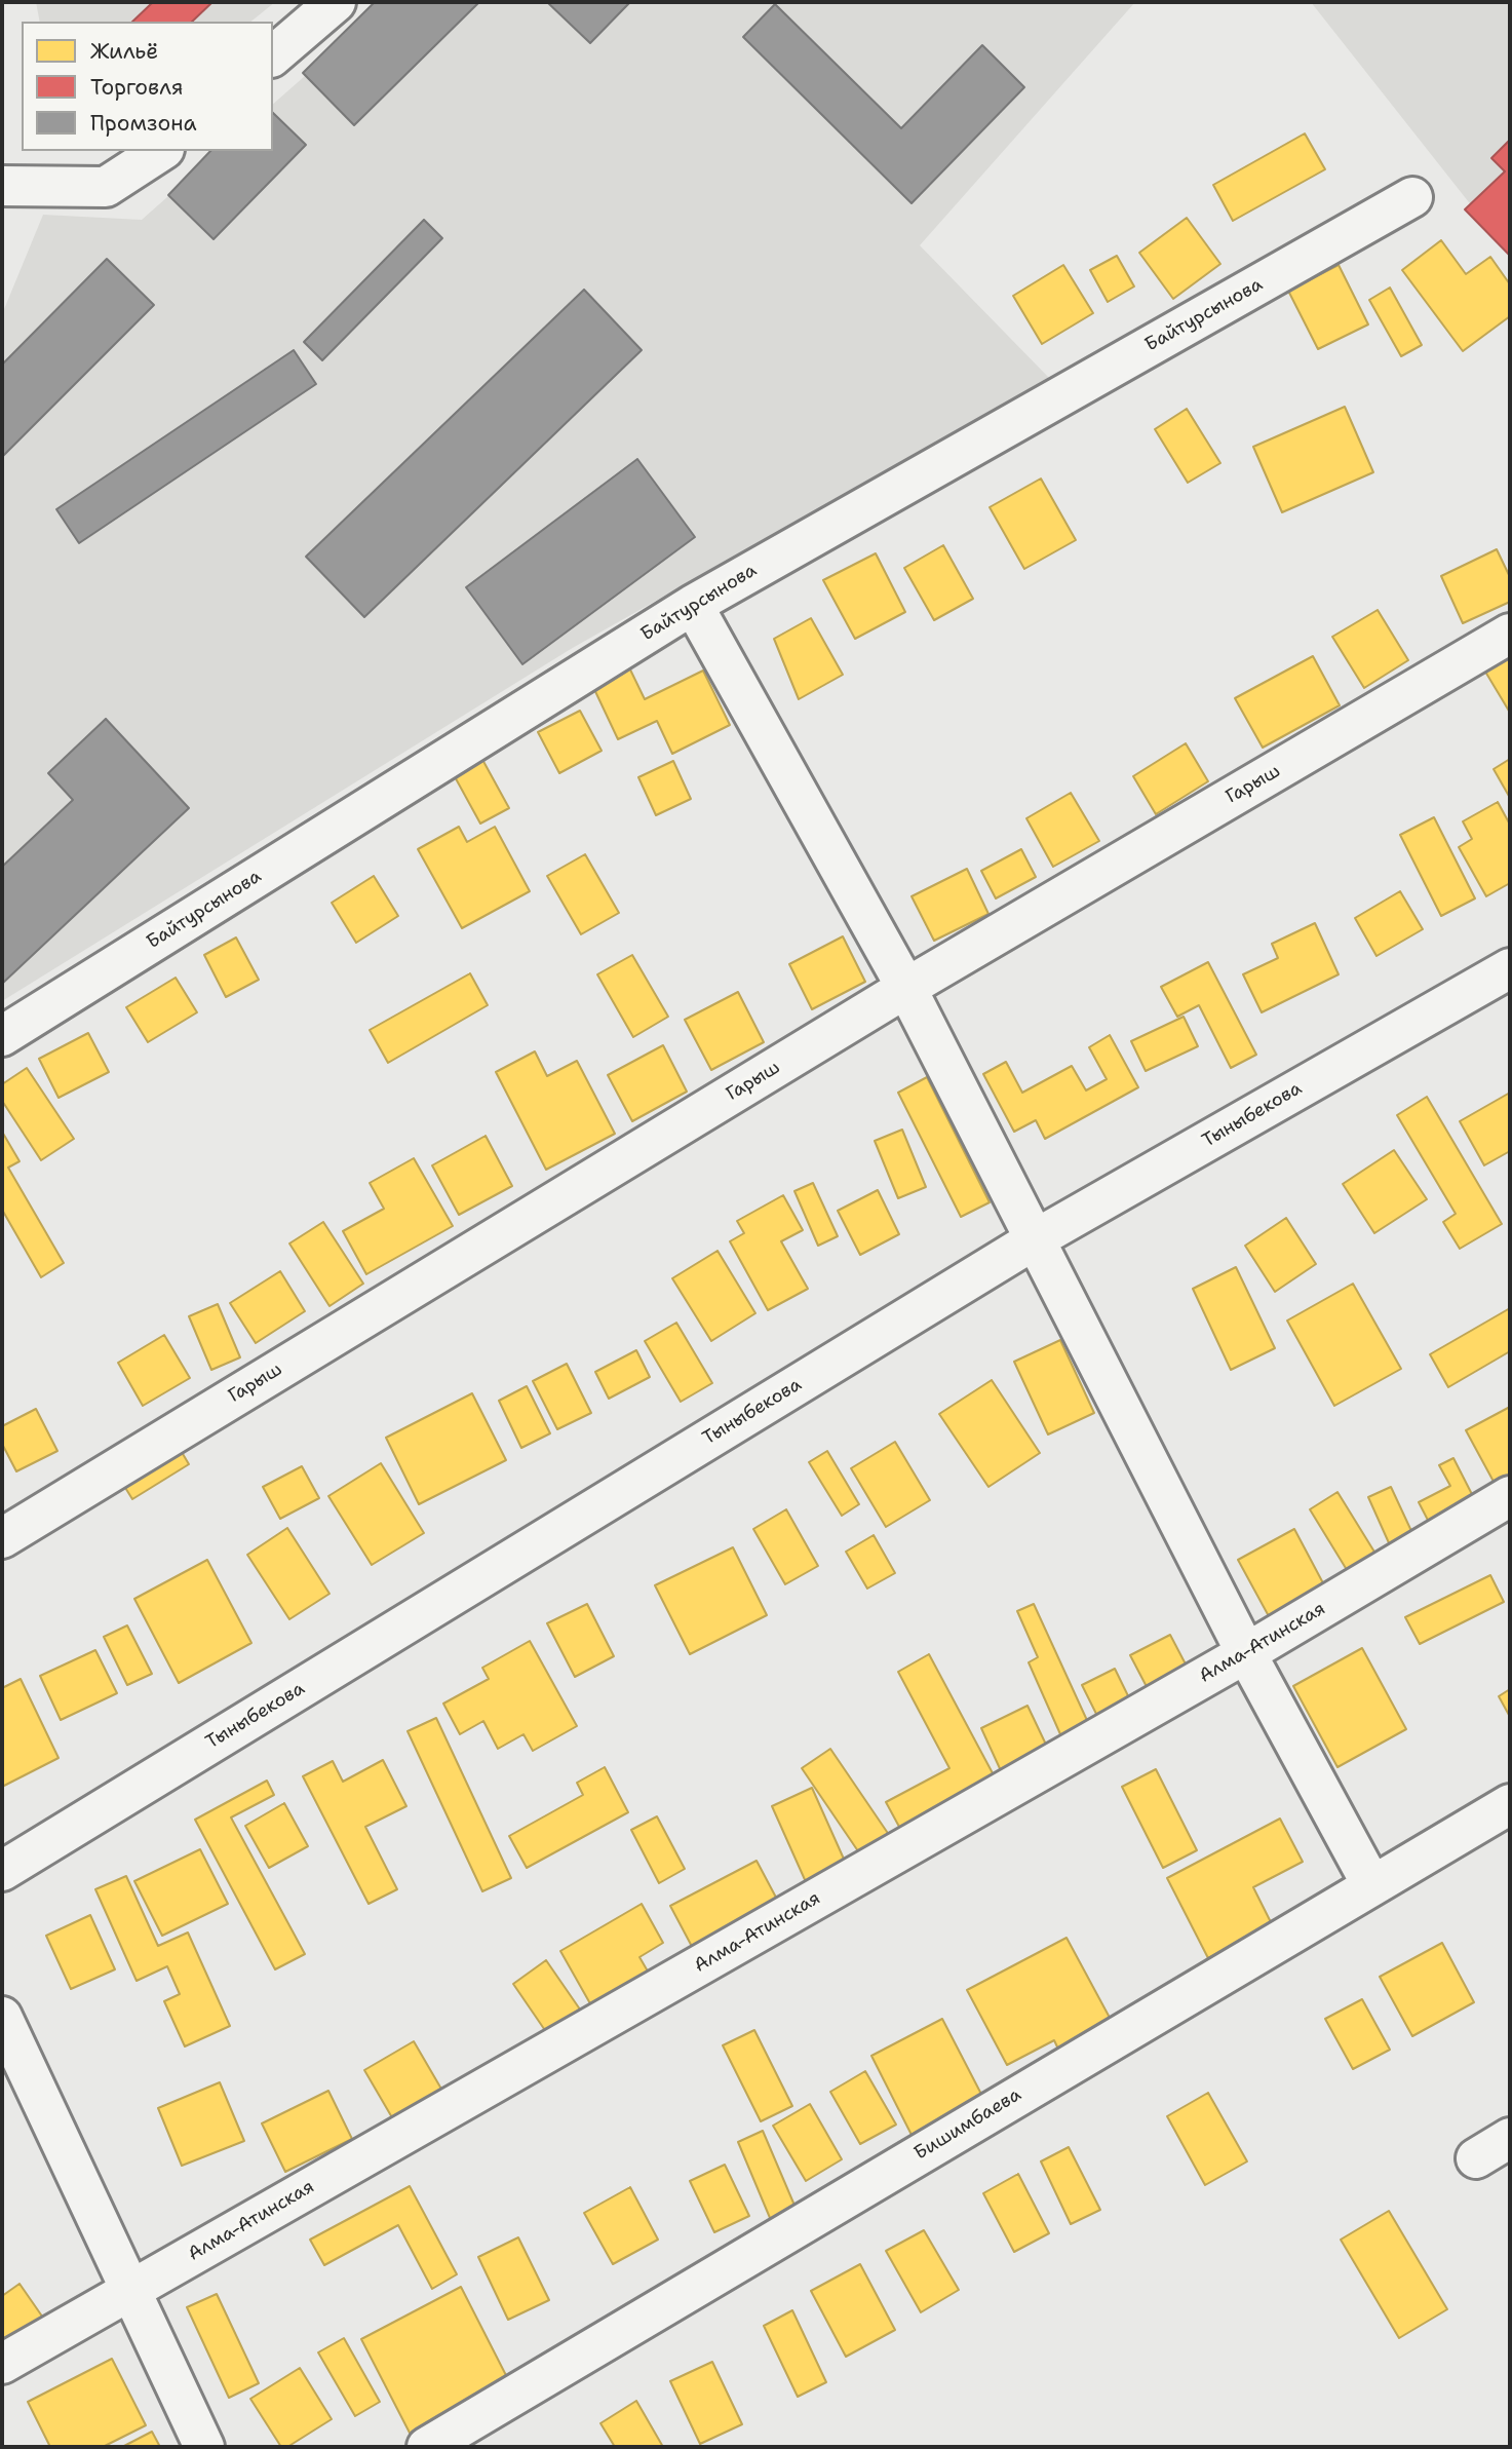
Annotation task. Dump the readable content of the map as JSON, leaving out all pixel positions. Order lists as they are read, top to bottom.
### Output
{
  "streets": {
    "street": [
      "Байтурсынова",
      "Гарыш",
      "Тыныбекова",
      "Алма-Атинская",
      "Бишимбаева"
    ]
  },
  "legend": ["Жильё", "Торговля", "Промзона"]
}
